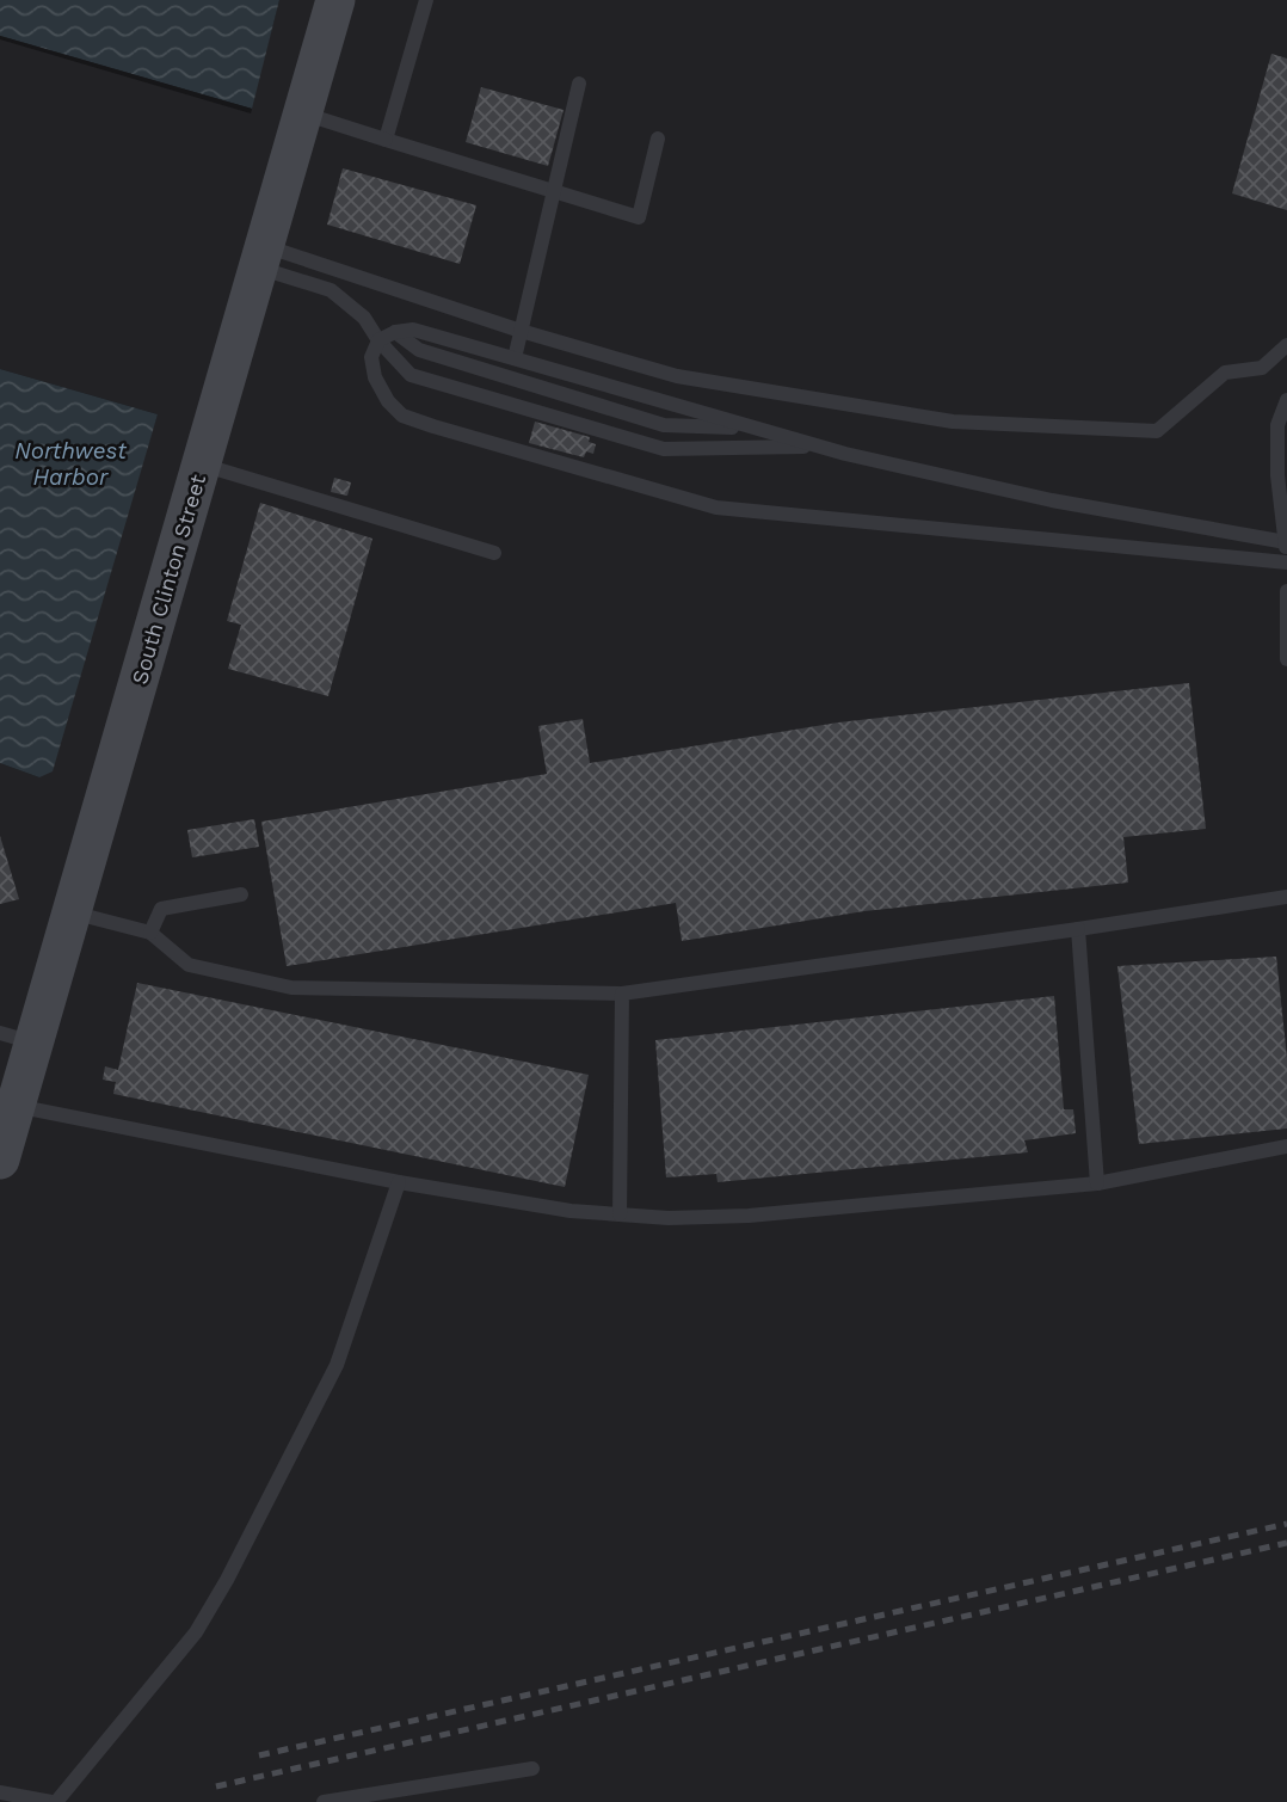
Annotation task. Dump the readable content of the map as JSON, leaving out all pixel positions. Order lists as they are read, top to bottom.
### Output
{
  "streets": {
    "main road": ["South Clinton Street"]
  },
  "water": ["Northwest Harbor"]
}
